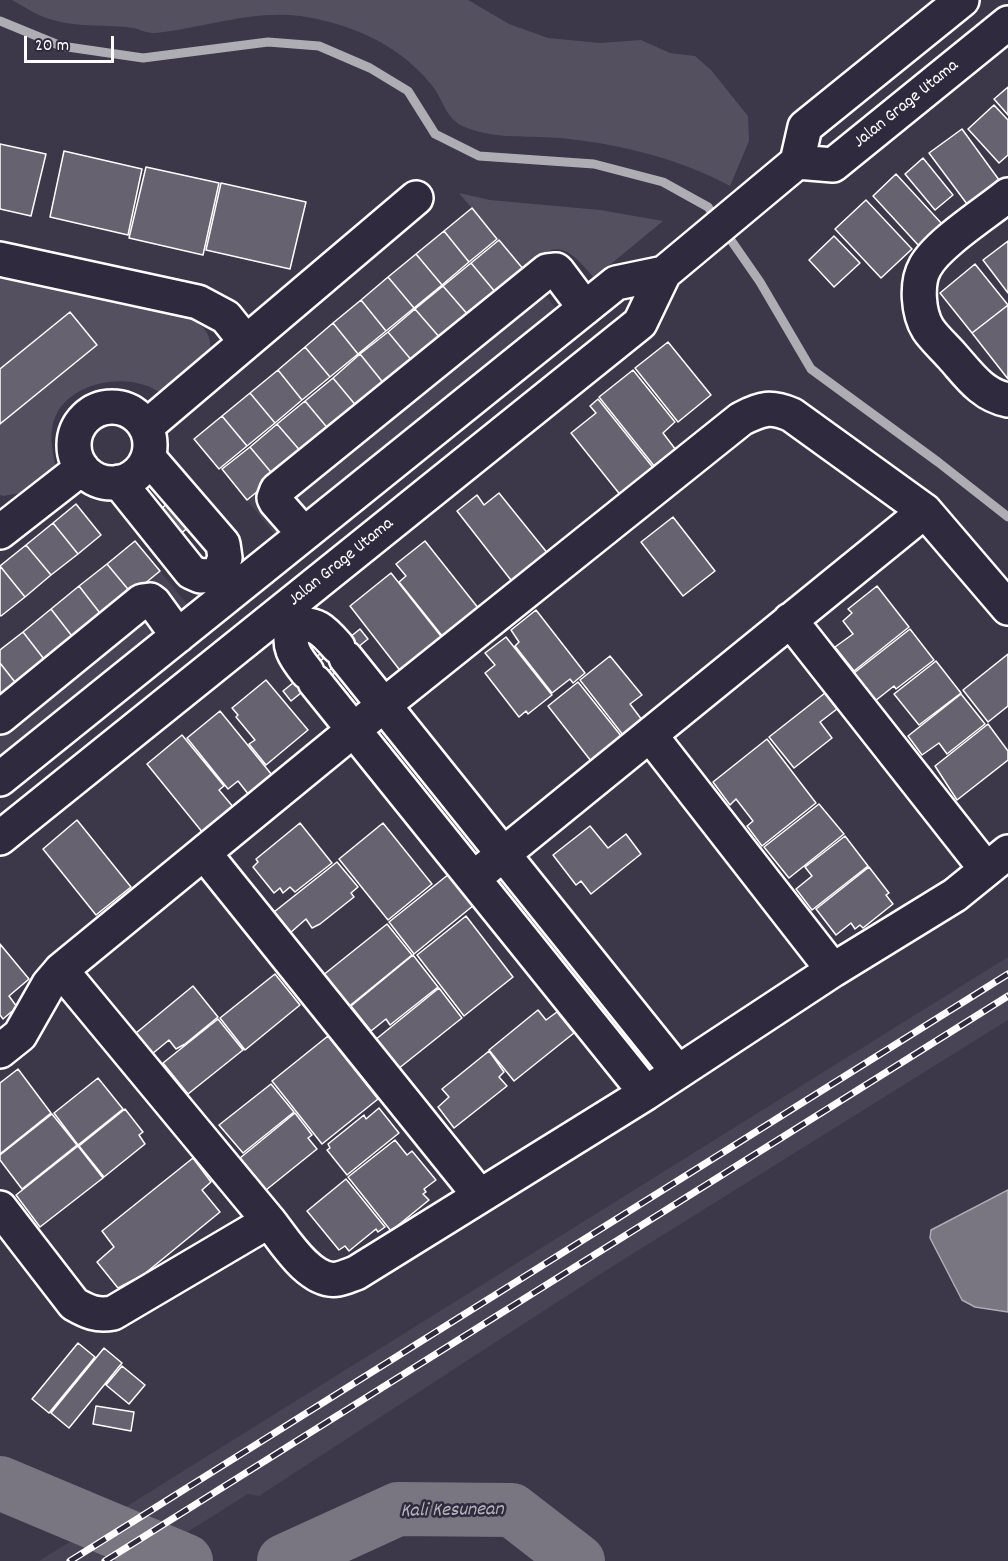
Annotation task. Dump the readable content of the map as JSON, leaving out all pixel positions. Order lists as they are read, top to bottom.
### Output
{
  "streets": {
    "street": ["Jalan Grage Utama"]
  },
  "water": ["Kali Kesunean"],
  "scale_bar": "20 m"
}
